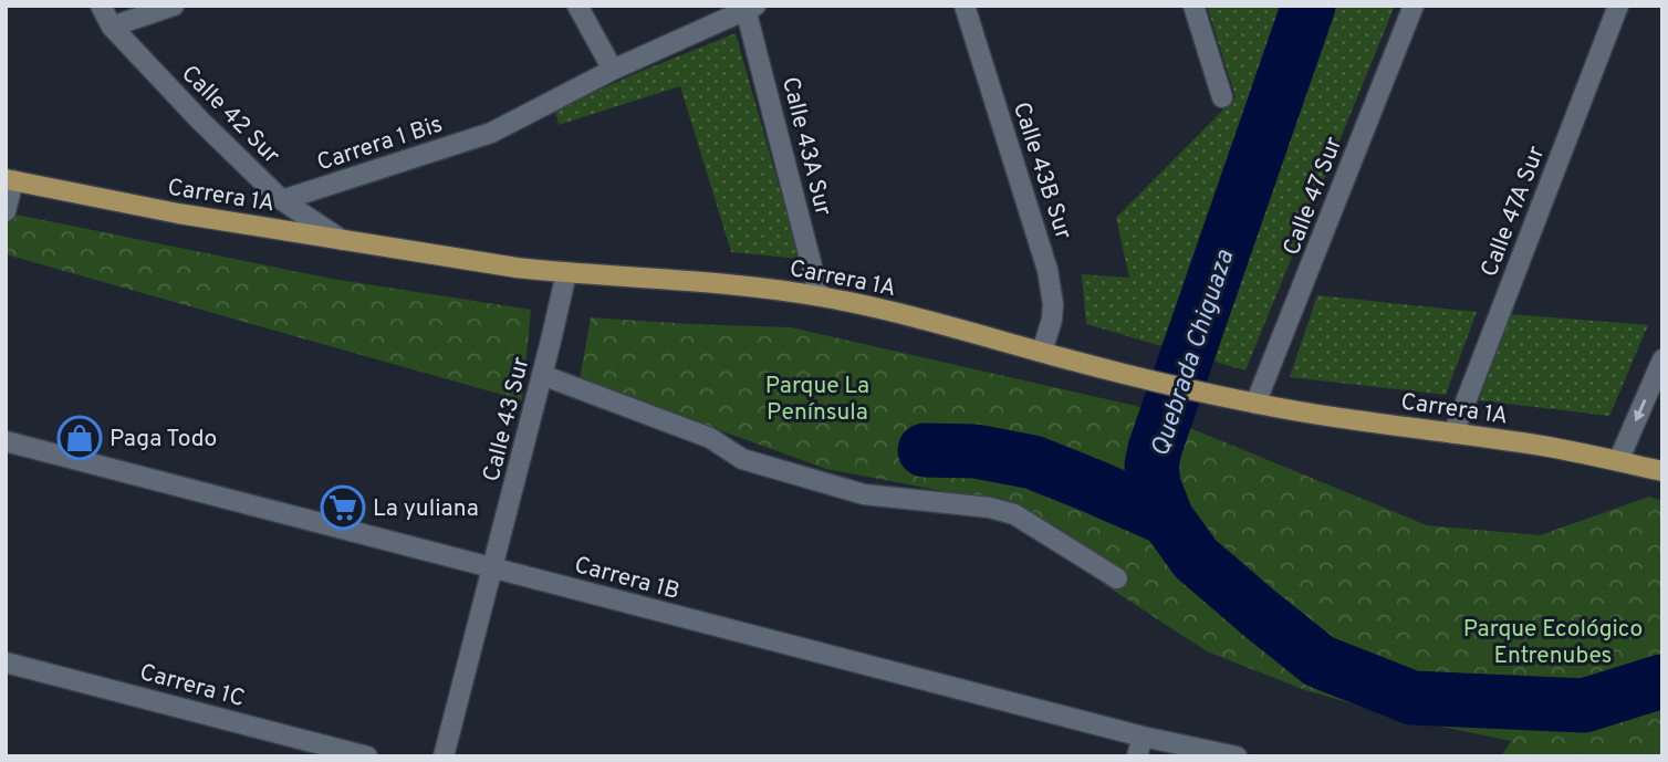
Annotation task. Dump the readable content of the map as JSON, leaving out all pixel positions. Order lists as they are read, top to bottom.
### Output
{
  "streets": {
    "main road": ["Carrera 1A"],
    "street": [
      "Calle 42 Sur",
      "Carrera 1 Bis",
      "Calle 43A Sur",
      "Calle 43B Sur",
      "Calle 47 Sur",
      "Calle 47A Sur",
      "Calle 43 Sur",
      "Carrera 1B",
      "Carrera 1C"
    ]
  },
  "crossings": [
    ["Calle 42 Sur", "Carrera 1 Bis"],
    ["Calle 42 Sur", "Carrera 1A"],
    ["Calle 43A Sur", "Carrera 1A"],
    ["Calle 43B Sur", "Carrera 1A"],
    ["Carrera 1A", "Calle 47 Sur"],
    ["Carrera 1A", "Calle 47A Sur"],
    ["Carrera 1A", "Calle 43 Sur"],
    ["Calle 43 Sur", "Carrera 1B"]
  ],
  "water": ["Quebrada Chiguaza"],
  "parks": ["Parque La Península", "Parque Ecológico Entrenubes"],
  "places": {
    "shop": ["Paga Todo"],
    "supermarket": ["La yuliana"]
  }
}
